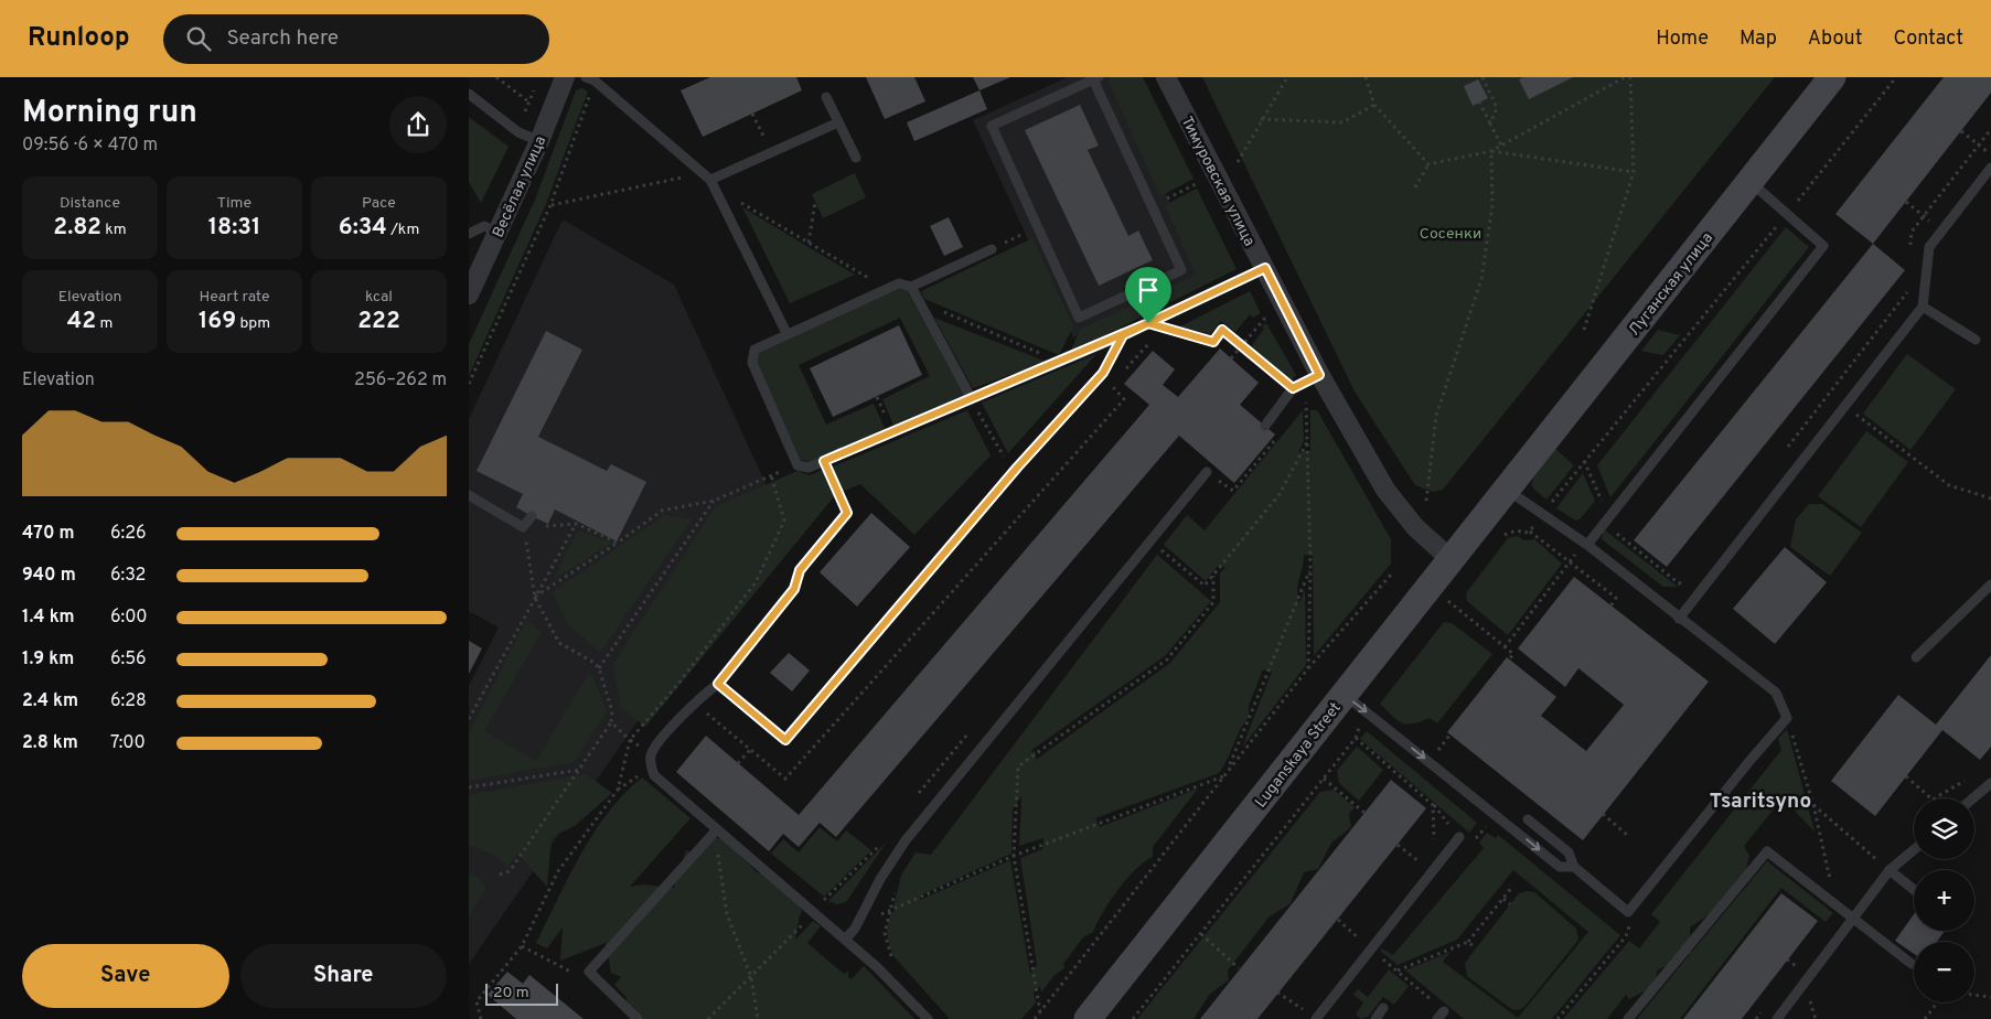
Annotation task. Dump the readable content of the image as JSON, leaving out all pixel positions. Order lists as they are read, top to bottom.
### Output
{
  "streets": {
    "main road": ["Луганская улица", "Luganskaya Street"],
    "street": ["Тимуровская улица", "Весёлая улица"]
  },
  "crossings": [
    ["Тимуровская улица", "Luganskaya Street"],
    ["Луганская улица", "Luganskaya Street"]
  ],
  "districts": ["Tsaritsyno"],
  "parks": ["Сосенки"],
  "scale_bar": "20 m",
  "page": {
    "header": "Runloop",
    "search": "Search here",
    "nav": [
      "Home",
      "Map",
      "About",
      "Contact"
    ],
    "heading": ["Morning run", "09:56 · 6 × 470 m"],
    "stats": [
      ["Distance", "2.82 km"],
      ["Time", "18:31"],
      ["Pace", "6:34 /km"],
      ["Elevation", "42 m"],
      ["Heart rate", "169 bpm"],
      ["kcal", "222"]
    ],
    "chart": ["Elevation", "256–262 m"],
    "list": [
      {
        "name": "470 m",
        "note": "6:26"
      },
      {
        "name": "940 m",
        "note": "6:32"
      },
      {
        "name": "1.4 km",
        "note": "6:00"
      },
      {
        "name": "1.9 km",
        "note": "6:56"
      },
      {
        "name": "2.4 km",
        "note": "6:28"
      },
      {
        "name": "2.8 km",
        "note": "7:00"
      }
    ],
    "map_buttons": ["+", "−"],
    "buttons": ["Save", "Share"],
    "scale": "20 m"
  }
}
